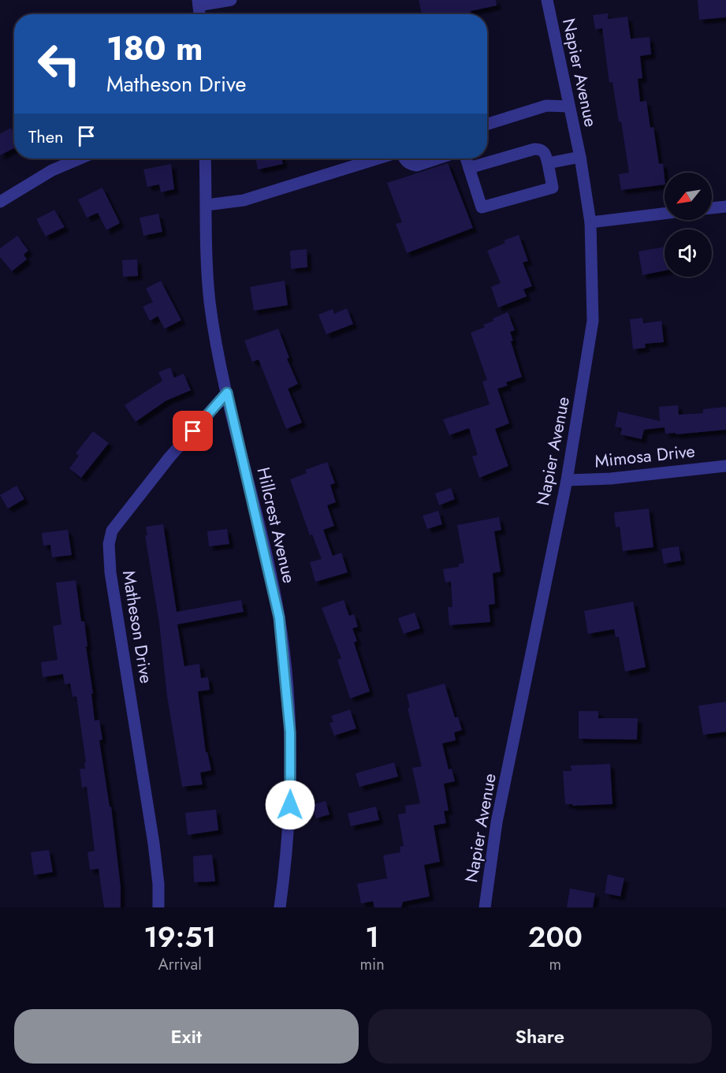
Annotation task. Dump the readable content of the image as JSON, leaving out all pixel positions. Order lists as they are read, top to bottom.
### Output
{
  "streets": {
    "street": [
      "Napier Avenue",
      "Mimosa Drive",
      "Hillcrest Avenue",
      "Matheson Drive"
    ]
  },
  "crossings": [
    ["Napier Avenue", "Mimosa Drive"],
    ["Hillcrest Avenue", "Matheson Drive"]
  ],
  "north": "bottom left",
  "page": {
    "turn": ["180 m", "Matheson Drive"],
    "then": "Then",
    "eta": [
      "19:51",
      "Arrival",
      "1",
      "min",
      "200",
      "m"
    ],
    "buttons": ["Exit", "Share"]
  }
}
